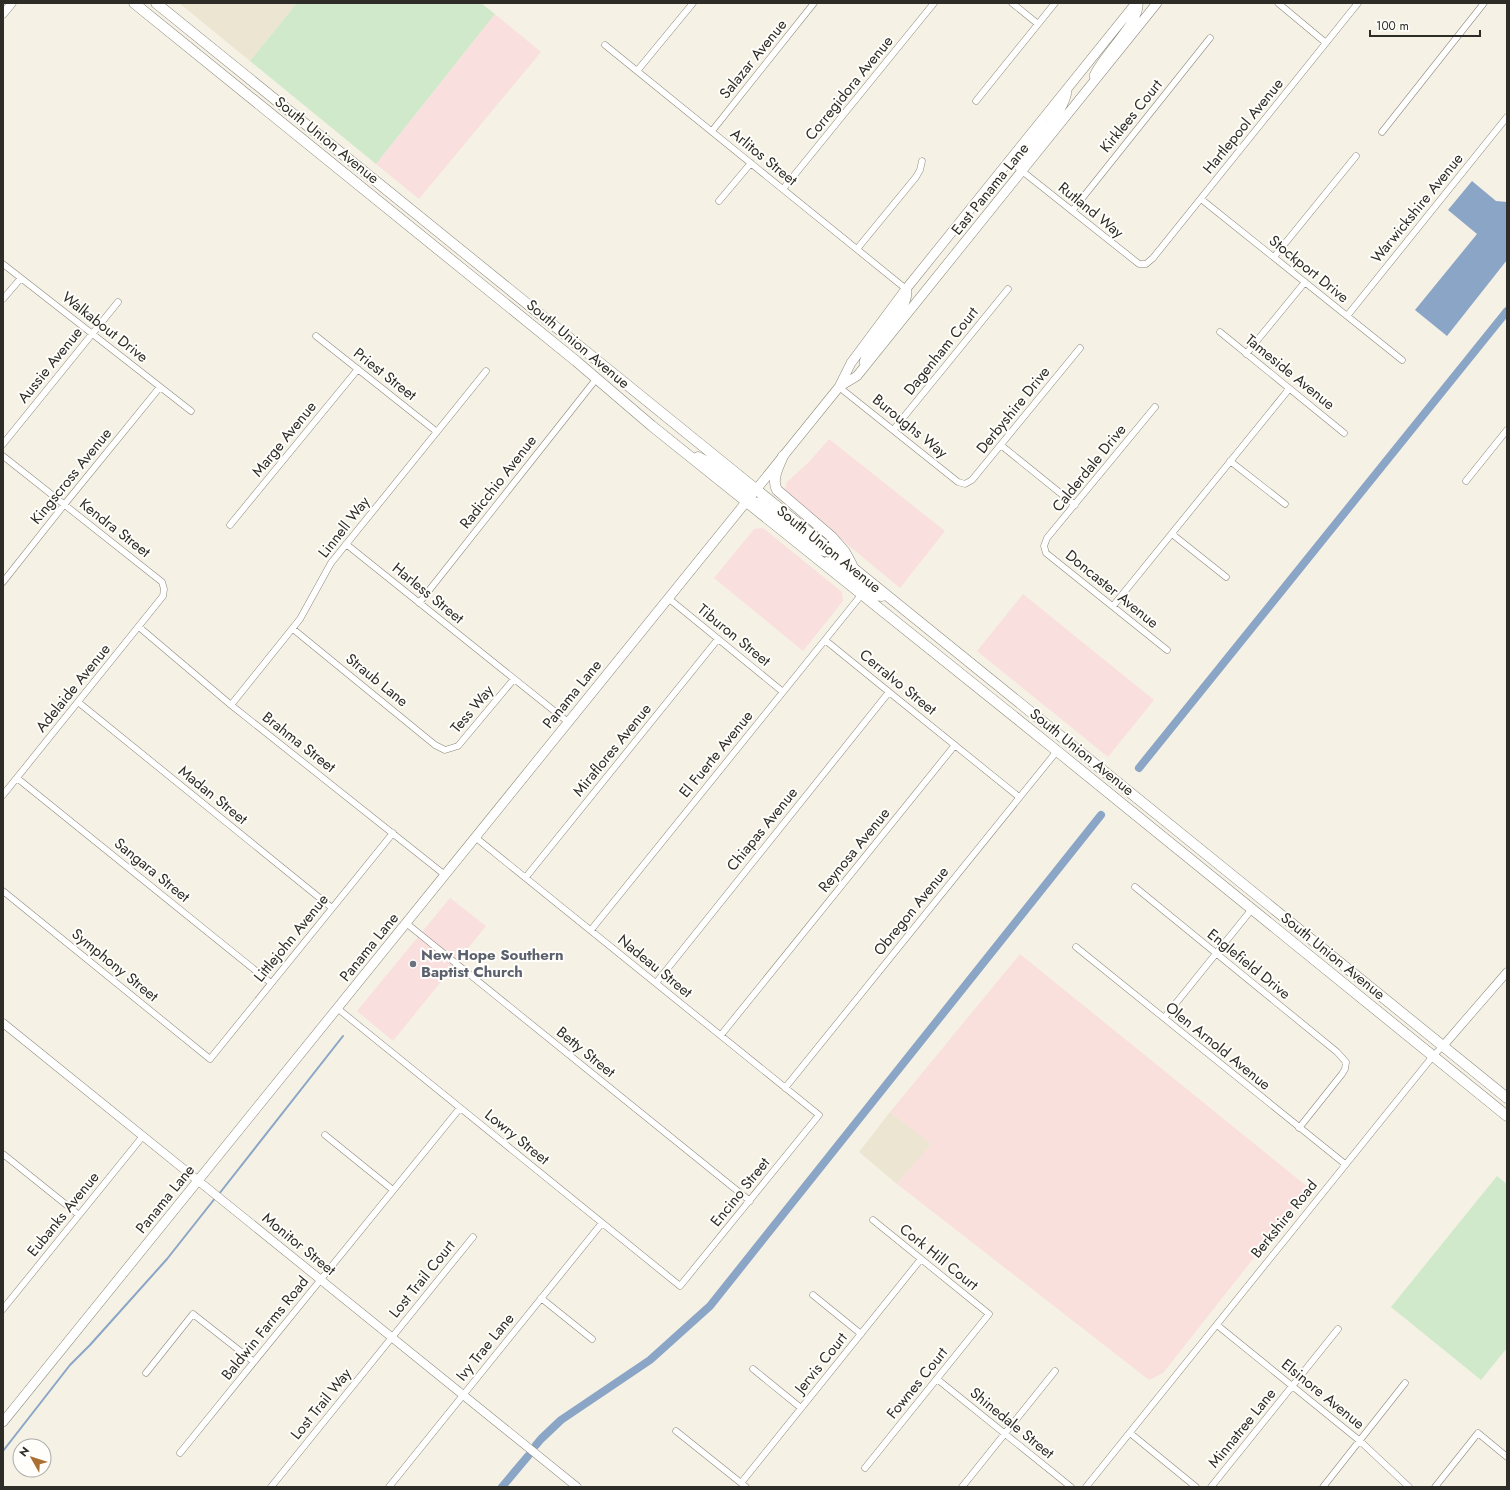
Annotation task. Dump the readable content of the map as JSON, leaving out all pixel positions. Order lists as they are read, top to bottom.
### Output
{
  "streets": {
    "main road": ["South Union Avenue", "East Panama Lane", "Panama Lane"],
    "street": [
      "Salazar Avenue",
      "Corregidora Avenue",
      "Kirklees Court",
      "Hartlepool Avenue",
      "Arlitos Street",
      "Warwickshire Avenue",
      "Rutland Way",
      "Stockport Drive",
      "Walkabout Drive",
      "Dagenham Court",
      "Aussie Avenue",
      "Tameside Avenue",
      "Priest Street",
      "Derbyshire Drive",
      "Buroughs Way",
      "Marge Avenue",
      "Calderdale Drive",
      "Kingscross Avenue",
      "Radicchio Avenue",
      "Linnell Way",
      "Kendra Street",
      "Doncaster Avenue",
      "Harless Street",
      "Tiburon Street",
      "Straub Lane",
      "Cerralvo Street",
      "Adelaide Avenue",
      "Tess Way",
      "Brahma Street",
      "Miraflores Avenue",
      "El Fuerte Avenue",
      "Madan Street",
      "Chiapas Avenue",
      "Reynosa Avenue",
      "Sangara Street",
      "Obregon Avenue",
      "Littlejohn Avenue",
      "Englefield Drive",
      "Symphony Street",
      "Nadeau Street",
      "Olen Arnold Avenue",
      "Betty Street",
      "Lowry Street",
      "Encino Street",
      "Eubanks Avenue",
      "Berkshire Road",
      "Monitor Street",
      "Cork Hill Court",
      "Lost Trail Court",
      "Baldwin Farms Road",
      "Ivy Trae Lane",
      "Jervis Court",
      "Fownes Court",
      "Elsinore Avenue",
      "Lost Trail Way",
      "Shinedale Street",
      "Minnatree Lane"
    ]
  },
  "crossings": [
    ["Salazar Avenue", "Arlitos Street"],
    ["Corregidora Avenue", "Arlitos Street"],
    ["Kirklees Court", "Rutland Way"],
    ["Hartlepool Avenue", "Rutland Way"],
    ["Hartlepool Avenue", "Stockport Drive"],
    ["South Union Avenue", "East Panama Lane"],
    ["South Union Avenue", "Radicchio Avenue"],
    ["South Union Avenue", "Panama Lane"],
    ["South Union Avenue", "El Fuerte Avenue"],
    ["South Union Avenue", "Obregon Avenue"],
    ["South Union Avenue", "Berkshire Road"],
    ["Arlitos Street", "East Panama Lane"],
    ["East Panama Lane", "Rutland Way"],
    ["East Panama Lane", "Buroughs Way"],
    ["East Panama Lane", "Panama Lane"],
    ["Warwickshire Avenue", "Stockport Drive"],
    ["Walkabout Drive", "Aussie Avenue"],
    ["Walkabout Drive", "Kingscross Avenue"],
    ["Dagenham Court", "Buroughs Way"],
    ["Priest Street", "Marge Avenue"],
    ["Priest Street", "Linnell Way"],
    ["Derbyshire Drive", "Buroughs Way"],
    ["Calderdale Drive", "Doncaster Avenue"],
    ["Kingscross Avenue", "Kendra Street"],
    ["Radicchio Avenue", "Harless Street"],
    ["Linnell Way", "Harless Street"],
    ["Linnell Way", "Straub Lane"],
    ["Linnell Way", "Brahma Street"],
    ["Kendra Street", "Adelaide Avenue"],
    ["Harless Street", "Tess Way"],
    ["Tiburon Street", "Panama Lane"],
    ["Tiburon Street", "Miraflores Avenue"],
    ["Tiburon Street", "El Fuerte Avenue"],
    ["Straub Lane", "Tess Way"],
    ["Cerralvo Street", "El Fuerte Avenue"],
    ["Cerralvo Street", "Chiapas Avenue"],
    ["Cerralvo Street", "Reynosa Avenue"],
    ["Adelaide Avenue", "Brahma Street"],
    ["Adelaide Avenue", "Madan Street"],
    ["Adelaide Avenue", "Sangara Street"],
    ["Panama Lane", "Tess Way"],
    ["Panama Lane", "Brahma Street"],
    ["Panama Lane", "Nadeau Street"],
    ["Panama Lane", "Betty Street"],
    ["Panama Lane", "Lowry Street"],
    ["Panama Lane", "Monitor Street"],
    ["Brahma Street", "Littlejohn Avenue"],
    ["Miraflores Avenue", "Nadeau Street"],
    ["El Fuerte Avenue", "Nadeau Street"],
    ["Madan Street", "Littlejohn Avenue"],
    ["Chiapas Avenue", "Nadeau Street"],
    ["Reynosa Avenue", "Nadeau Street"],
    ["Sangara Street", "Littlejohn Avenue"],
    ["Obregon Avenue", "Nadeau Street"],
    ["Littlejohn Avenue", "Symphony Street"],
    ["Englefield Drive", "Olen Arnold Avenue"],
    ["Nadeau Street", "Encino Street"],
    ["Olen Arnold Avenue", "Berkshire Road"],
    ["Betty Street", "Encino Street"],
    ["Lowry Street", "Encino Street"],
    ["Lowry Street", "Baldwin Farms Road"],
    ["Lowry Street", "Ivy Trae Lane"],
    ["Eubanks Avenue", "Monitor Street"],
    ["Berkshire Road", "Elsinore Avenue"],
    ["Monitor Street", "Lost Trail Court"],
    ["Monitor Street", "Baldwin Farms Road"],
    ["Monitor Street", "Ivy Trae Lane"],
    ["Monitor Street", "Lost Trail Way"],
    ["Cork Hill Court", "Jervis Court"],
    ["Cork Hill Court", "Fownes Court"],
    ["Lost Trail Court", "Lost Trail Way"],
    ["Fownes Court", "Shinedale Street"],
    ["Elsinore Avenue", "Minnatree Lane"]
  ],
  "places": ["New Hope Southern Baptist Church"],
  "scale_bar": "100 m",
  "north": "top left"
}
